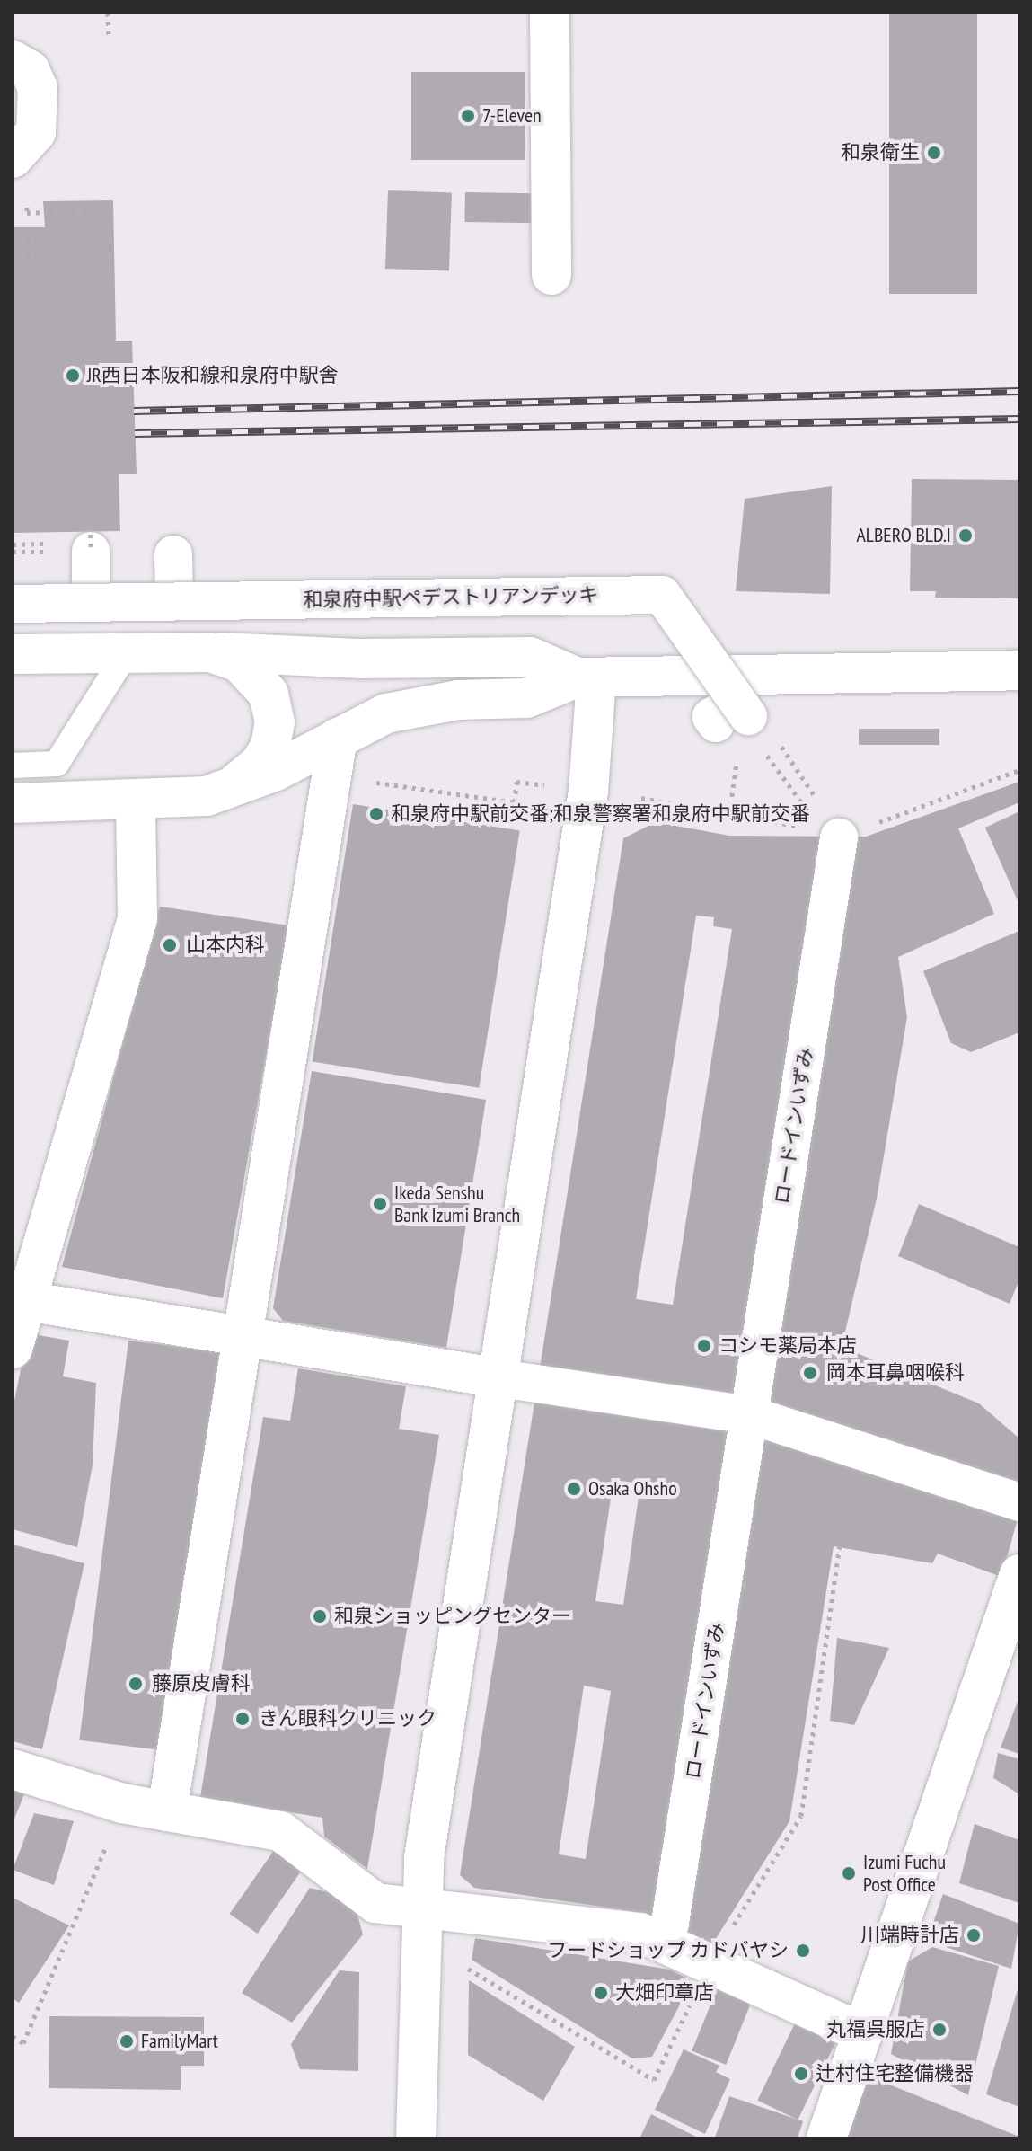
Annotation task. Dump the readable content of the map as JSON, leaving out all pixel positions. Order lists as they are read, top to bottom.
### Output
{
  "streets": {
    "street": ["和泉府中駅ペデストリアンデッキ", "ロードインいずみ"]
  },
  "places": [
    "7-Eleven",
    "和泉衛生",
    "JR西日本阪和線和泉府中駅舎",
    "ALBERO BLD.I",
    "和泉府中駅前交番;和泉警察署和泉府中駅前交番",
    "山本内科",
    "Ikeda Senshu Bank Izumi Branch",
    "コシモ薬局本店",
    "岡本耳鼻咽喉科",
    "Osaka Ohsho",
    "和泉ショッピングセンター",
    "藤原皮膚科",
    "きん眼科クリニック",
    "Izumi Fuchu Post Office",
    "川端時計店",
    "フードショップ カドバヤシ",
    "大畑印章店",
    "丸福呉服店",
    "FamilyMart",
    "辻村住宅整備機器"
  ]
}
